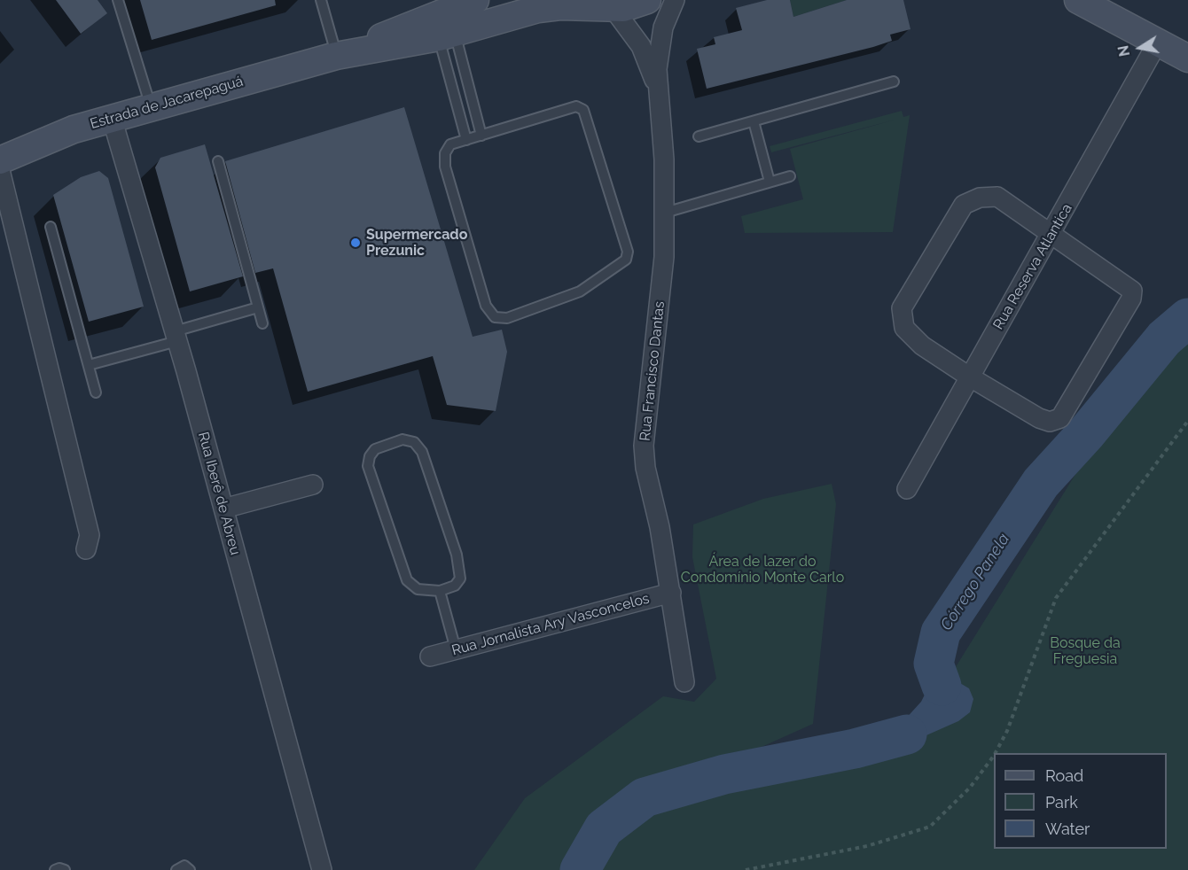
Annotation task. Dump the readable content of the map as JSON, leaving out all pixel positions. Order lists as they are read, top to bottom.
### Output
{
  "streets": {
    "main road": ["Estrada de Jacarepaguá"],
    "street": [
      "Rua Reserva Atlantica",
      "Rua Francisco Dantas",
      "Rua Iberê de Abreu",
      "Rua Jornalista Ary Vasconcelos"
    ]
  },
  "crossings": [
    ["Estrada de Jacarepaguá", "Rua Francisco Dantas"],
    ["Estrada de Jacarepaguá", "Rua Iberê de Abreu"],
    ["Rua Francisco Dantas", "Rua Jornalista Ary Vasconcelos"]
  ],
  "water": ["Córrego Panela"],
  "parks": ["Área de lazer do Condomínio Monte Carlo", "Bosque da Freguesia"],
  "places": ["Supermercado Prezunic"],
  "legend": ["Road", "Park", "Water"],
  "north": "left"
}
